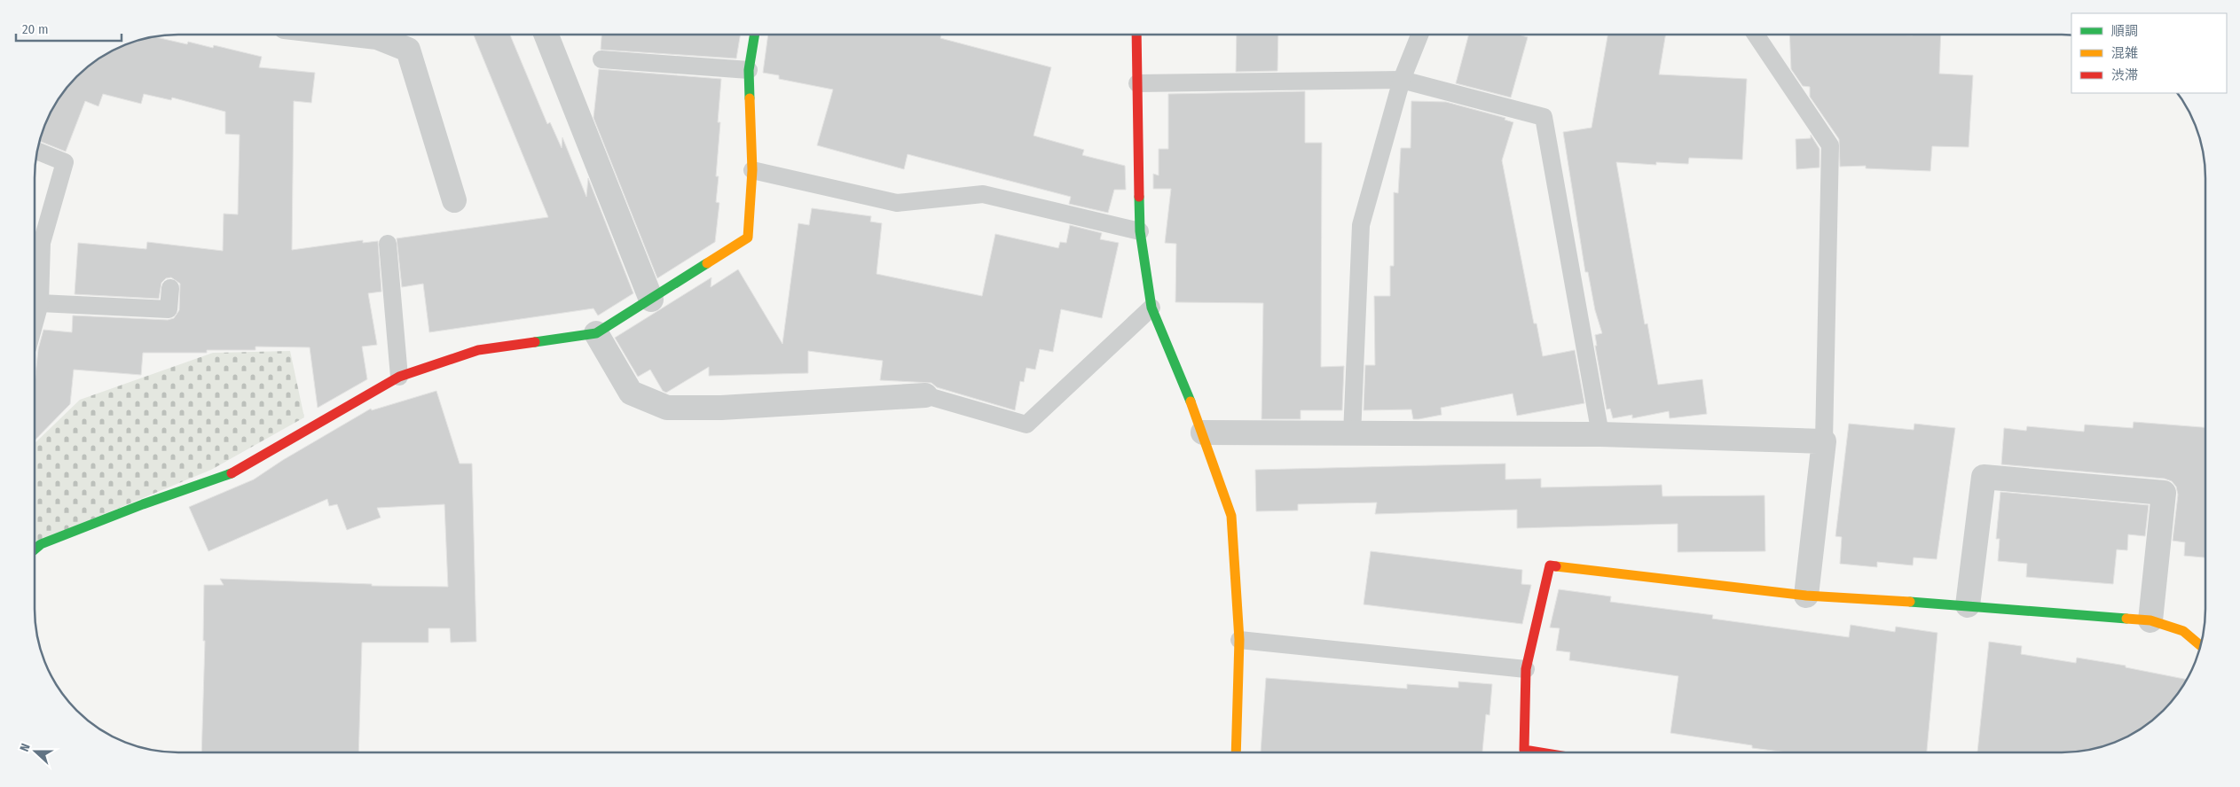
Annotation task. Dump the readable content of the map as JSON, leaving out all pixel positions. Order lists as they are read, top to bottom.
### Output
{
  "legend": ["順調", "混雑", "渋滞"],
  "scale_bar": "20 m",
  "north": "left"
}
